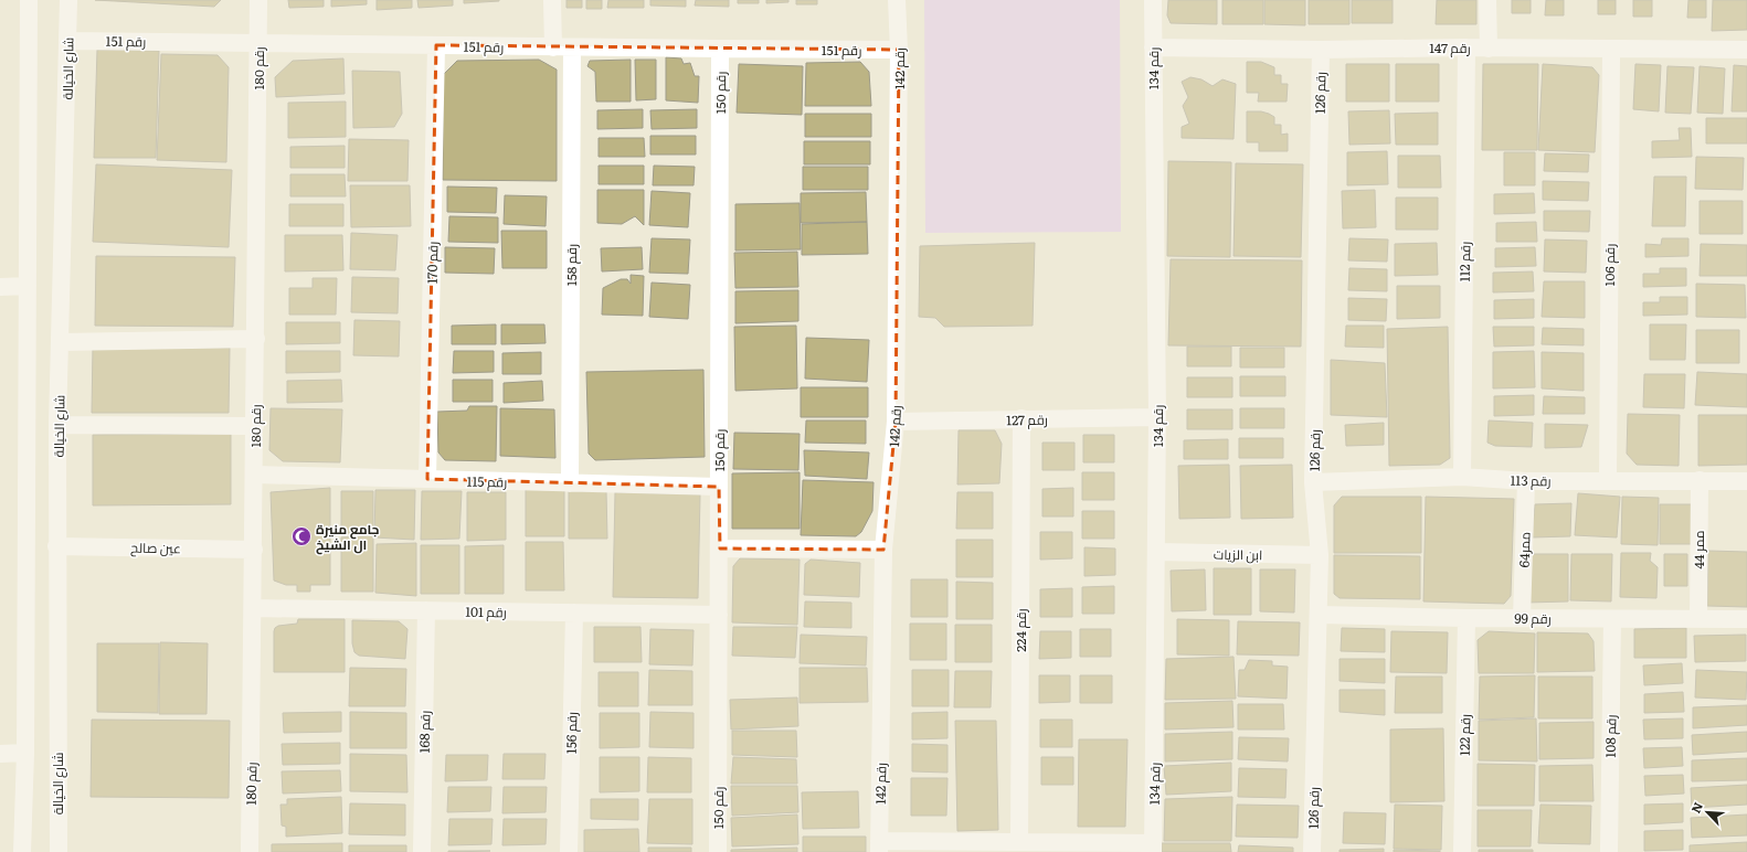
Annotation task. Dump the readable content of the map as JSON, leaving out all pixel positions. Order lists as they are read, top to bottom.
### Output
{
  "streets": {
    "street": [
      "رقم 151",
      "رقم 147",
      "شارع الخيالة",
      "رقم 180",
      "رقم 142",
      "رقم 134",
      "رقم 150",
      "رقم 126",
      "رقم 112",
      "رقم 170",
      "رقم 158",
      "رقم 106",
      "رقم 127",
      "رقم 113",
      "رقم 115",
      "عين صالح",
      "ممر64",
      "ممر 44",
      "ابن الزيات",
      "رقم 101",
      "رقم 99",
      "رقم 224",
      "رقم 168",
      "رقم 156",
      "رقم 122",
      "رقم 108"
    ]
  },
  "crossings": [
    ["رقم 151", "شارع الخيالة"],
    ["رقم 151", "رقم 180"],
    ["رقم 151", "رقم 142"],
    ["رقم 151", "رقم 150"],
    ["رقم 151", "رقم 170"],
    ["رقم 151", "رقم 158"],
    ["رقم 147", "رقم 134"],
    ["رقم 147", "رقم 126"],
    ["رقم 147", "رقم 112"],
    ["رقم 147", "رقم 106"],
    ["شارع الخيالة", "عين صالح"],
    ["رقم 180", "رقم 115"],
    ["رقم 180", "عين صالح"],
    ["رقم 180", "رقم 101"],
    ["رقم 142", "رقم 127"],
    ["رقم 134", "رقم 127"],
    ["رقم 134", "ابن الزيات"],
    ["رقم 150", "رقم 115"],
    ["رقم 150", "رقم 101"],
    ["رقم 126", "رقم 113"],
    ["رقم 126", "ابن الزيات"],
    ["رقم 126", "رقم 99"],
    ["رقم 112", "رقم 113"],
    ["رقم 170", "رقم 115"],
    ["رقم 158", "رقم 115"],
    ["رقم 106", "رقم 113"],
    ["رقم 127", "رقم 224"],
    ["رقم 113", "ممر64"],
    ["رقم 113", "ممر 44"],
    ["ممر64", "رقم 99"],
    ["ممر 44", "رقم 99"],
    ["رقم 101", "رقم 168"],
    ["رقم 101", "رقم 156"],
    ["رقم 99", "رقم 122"],
    ["رقم 99", "رقم 108"]
  ],
  "places": {
    "mosque": ["جامع منيرة ال الشيخ"]
  },
  "north": "top left"
}
